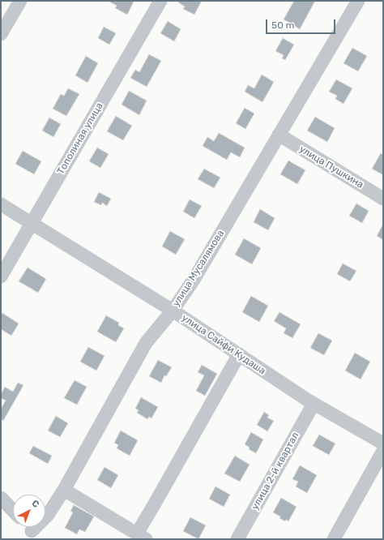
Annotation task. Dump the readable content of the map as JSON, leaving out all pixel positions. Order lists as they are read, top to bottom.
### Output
{
  "streets": {
    "street": [
      "Тополиная улица",
      "улица Пушкина",
      "улица Мусалямова",
      "улица Сайфи Кудаша",
      "улица 2-й квартал"
    ]
  },
  "crossings": [
    ["Тополиная улица", "улица Сайфи Кудаша"],
    ["улица Пушкина", "улица Мусалямова"],
    ["улица Мусалямова", "улица Сайфи Кудаша"],
    ["улица Сайфи Кудаша", "улица 2-й квартал"]
  ],
  "scale_bar": "50 m",
  "north": "top right"
}
